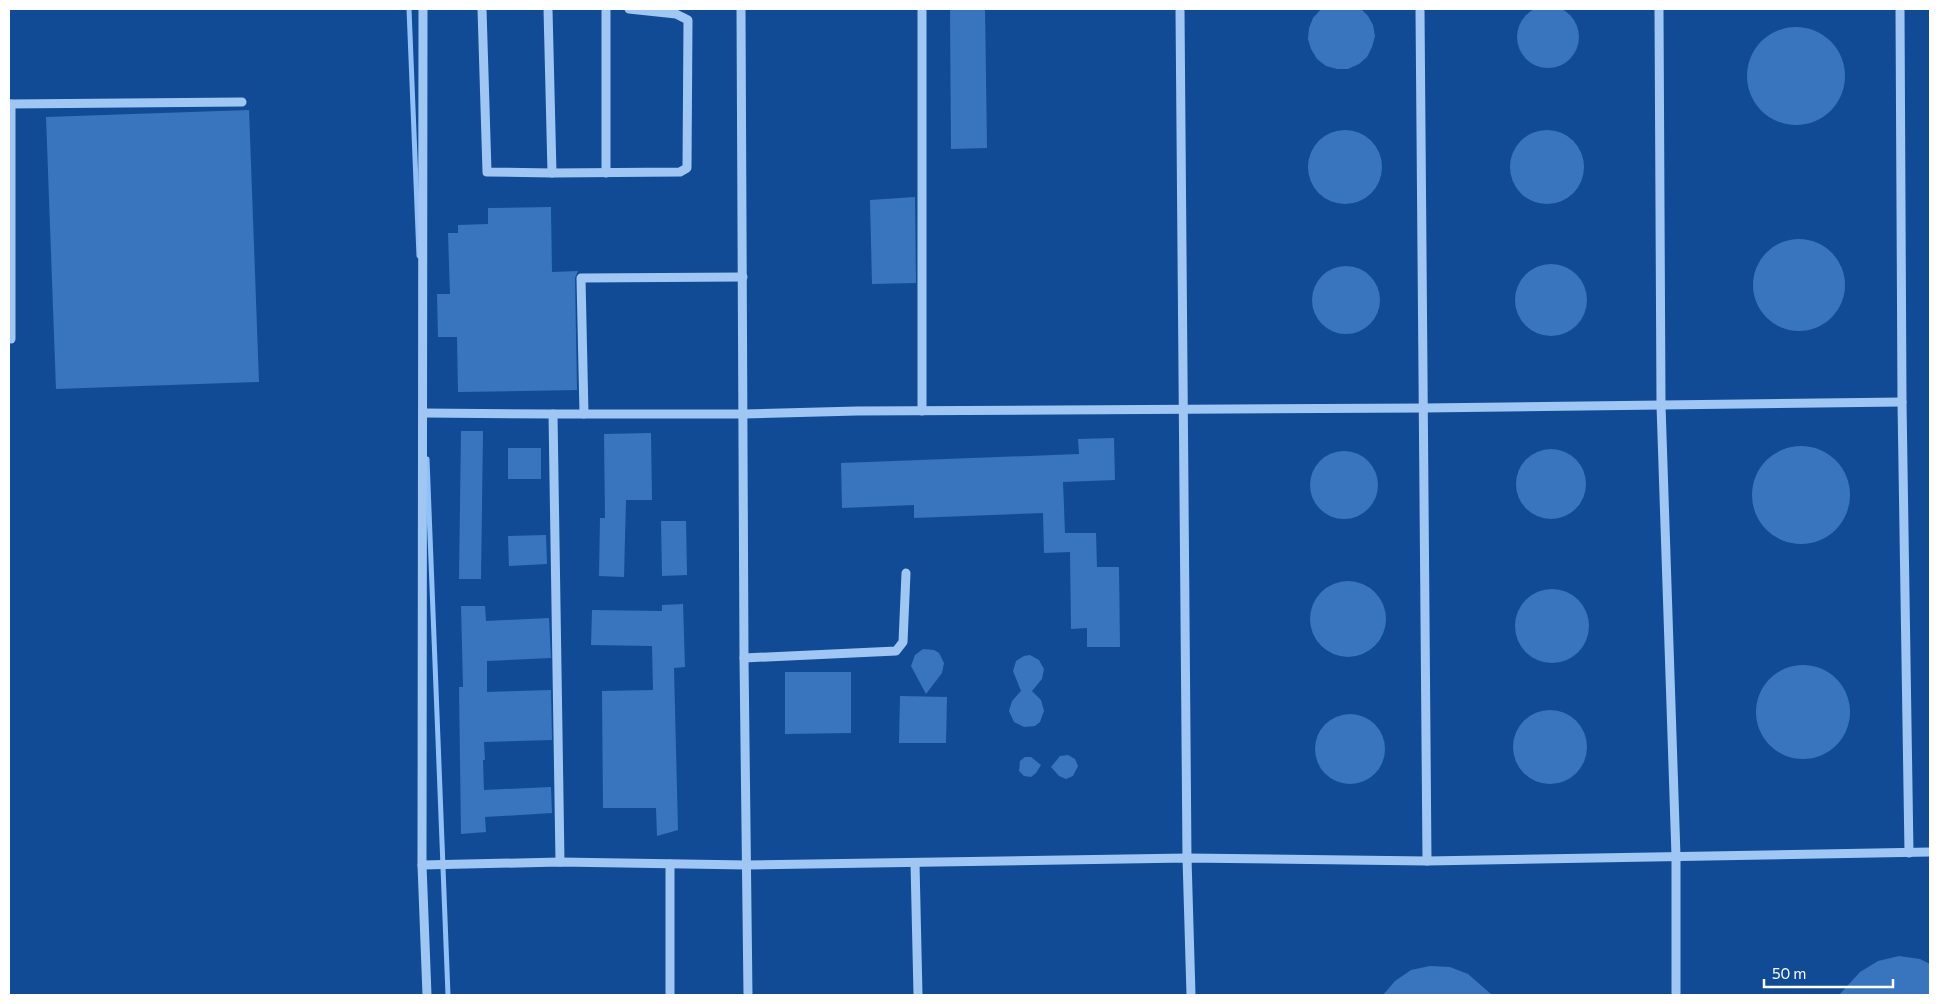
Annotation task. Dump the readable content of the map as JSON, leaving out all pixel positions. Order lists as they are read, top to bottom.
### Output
{
  "scale_bar": "50 m"
}
